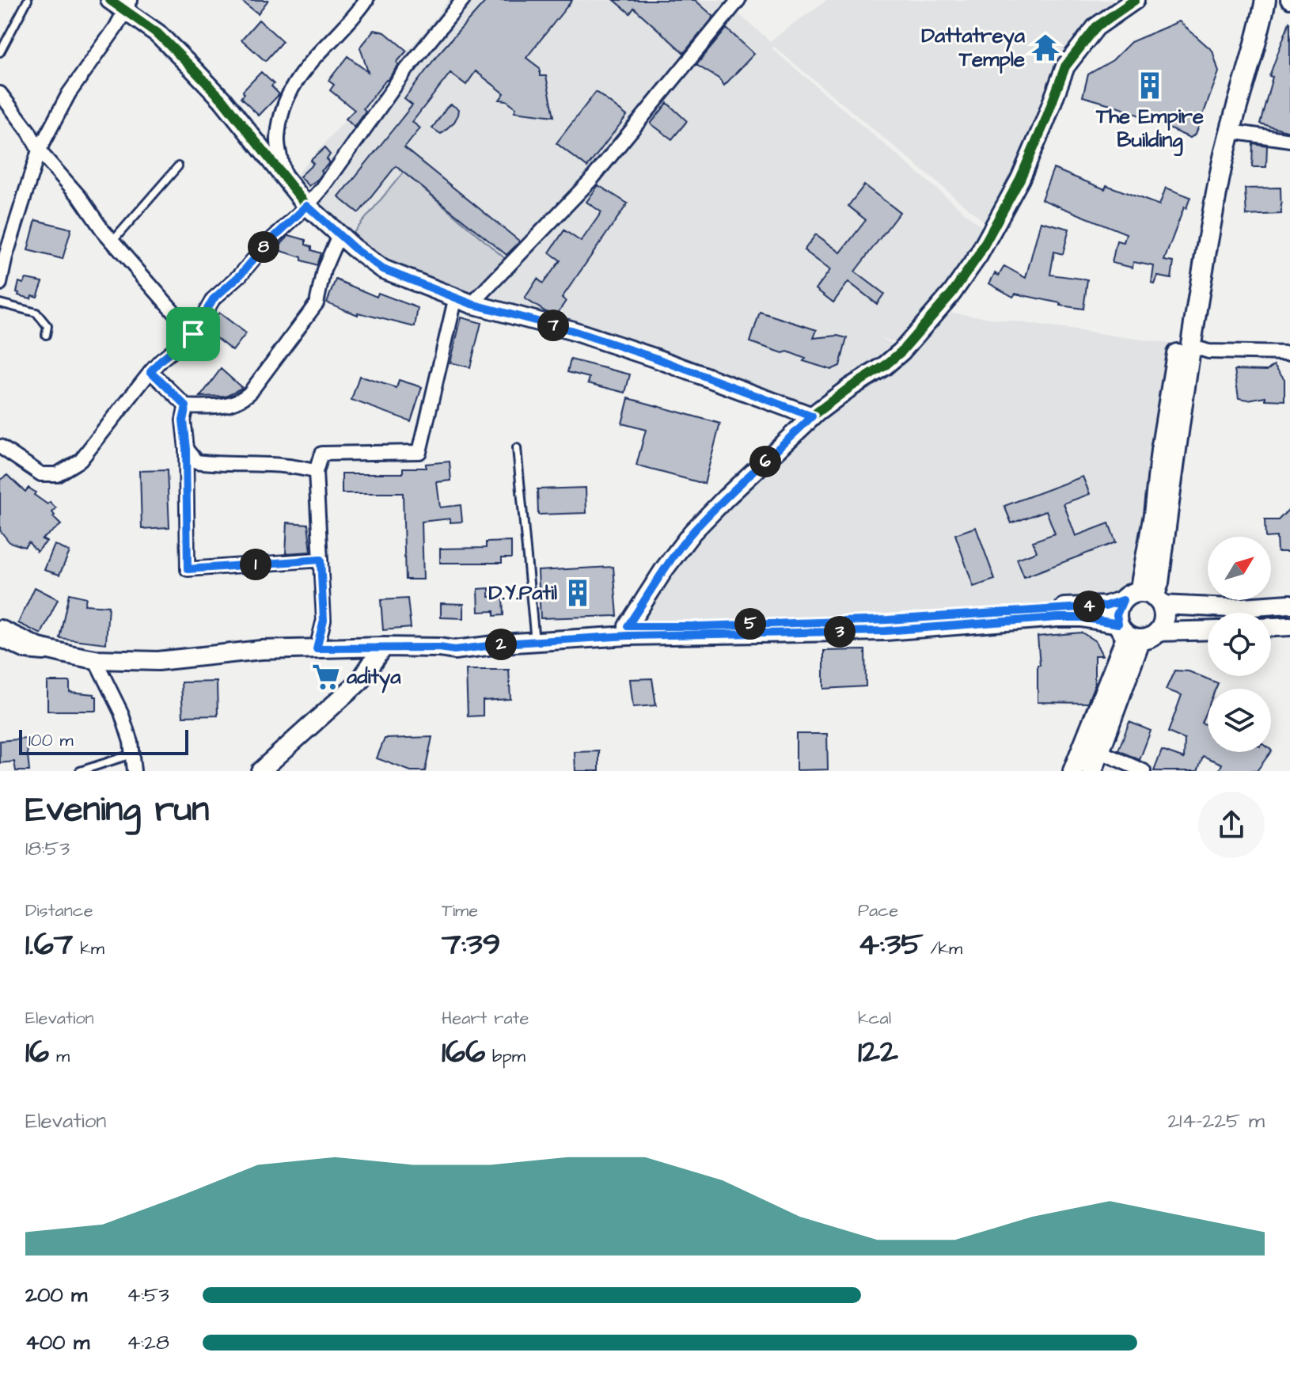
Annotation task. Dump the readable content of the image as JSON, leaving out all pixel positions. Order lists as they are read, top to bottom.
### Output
{
  "places": {
    "temple": ["Dattatreya Temple"],
    "building": ["The Empire Building", "D.Y.Patil"],
    "supermarket": ["aditya"]
  },
  "scale_bar": "100 m",
  "north": "top right",
  "page": {
    "pins": [
      "8",
      "7",
      "6",
      "1",
      "4",
      "5",
      "3",
      "2"
    ],
    "scale": "100 m",
    "heading": ["Evening run", "18:53"],
    "stats": [
      ["Distance", "1.67 km"],
      ["Time", "7:39"],
      ["Pace", "4:35 /km"],
      ["Elevation", "16 m"],
      ["Heart rate", "166 bpm"],
      ["kcal", "122"]
    ],
    "chart": ["Elevation", "214–225 m"],
    "list": [
      {
        "name": "200 m",
        "note": "4:53"
      },
      {
        "name": "400 m",
        "note": "4:28"
      }
    ]
  }
}
